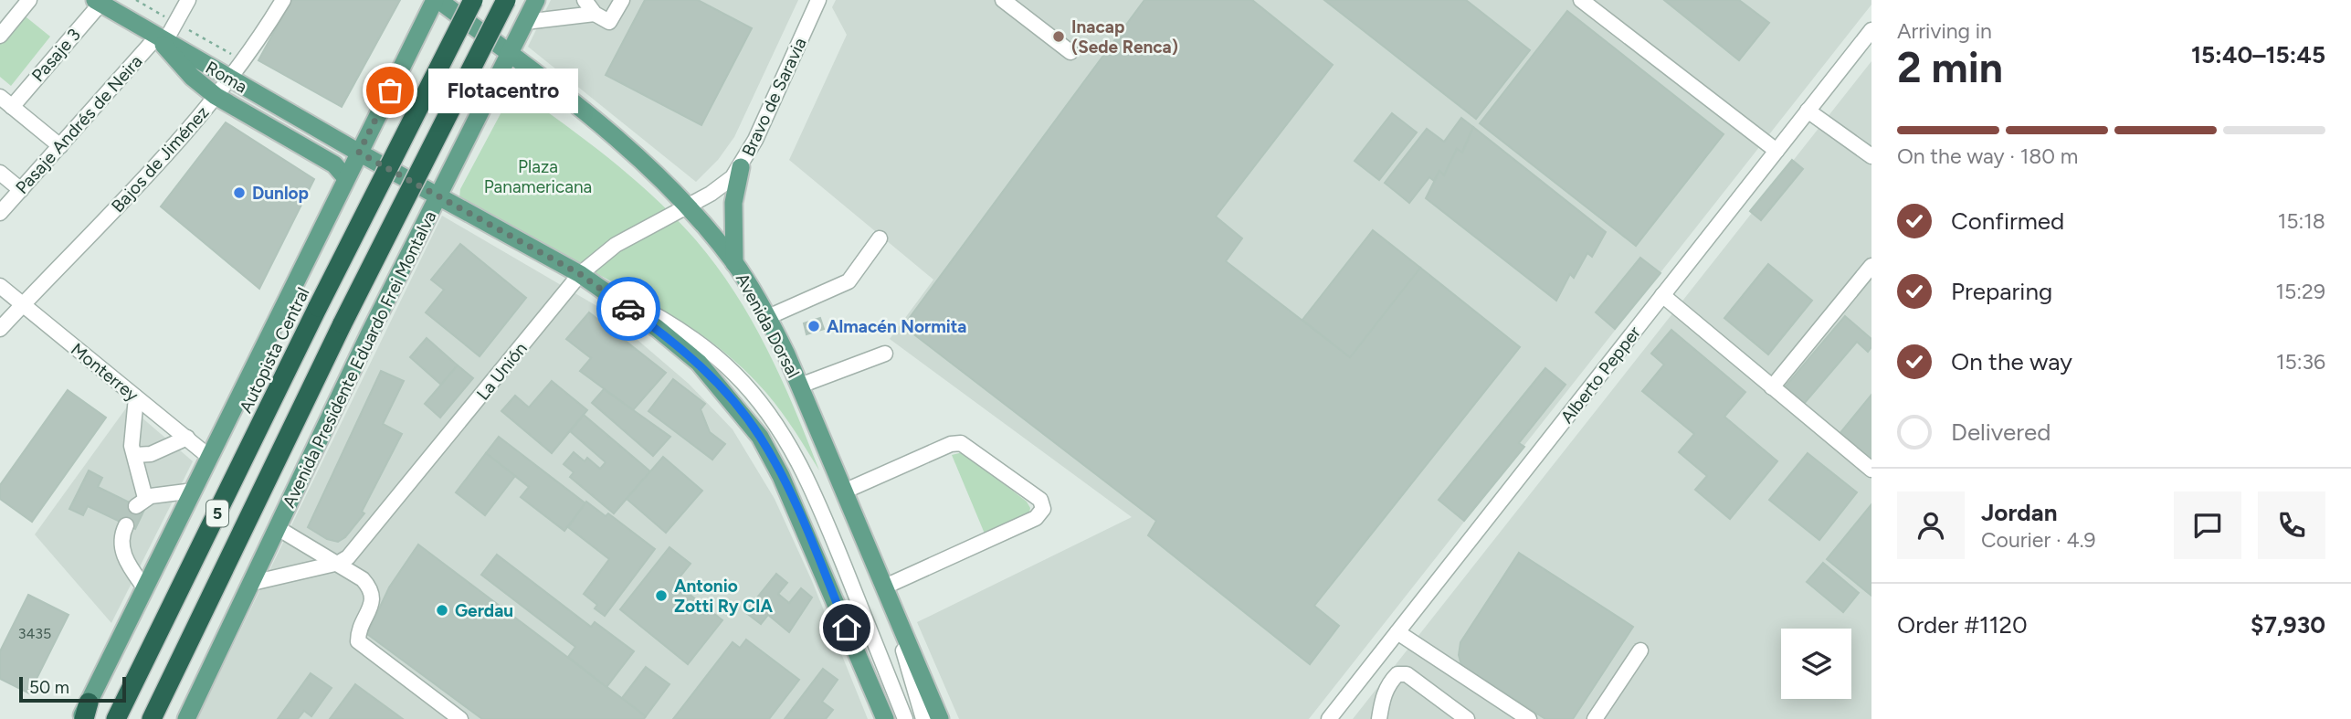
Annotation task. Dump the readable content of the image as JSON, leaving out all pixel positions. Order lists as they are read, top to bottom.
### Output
{
  "streets": {
    "highway": ["Autopista Central", "5"],
    "main road": ["Roma", "Avenida Dorsal", "Avenida Presidente Eduardo Frei Montalva"],
    "street": [
      "Pasaje 3",
      "Bravo de Saravia",
      "Pasaje Andrés de Neira",
      "Bajos de Jiménez",
      "La Unión",
      "Monterrey",
      "Alberto Pepper"
    ]
  },
  "crossings": [
    ["Pasaje 3", "Roma"],
    ["Roma", "Pasaje Andrés de Neira"],
    ["Roma", "Bajos de Jiménez"],
    ["Bravo de Saravia", "Avenida Dorsal"],
    ["Bravo de Saravia", "La Unión"],
    ["Bajos de Jiménez", "Monterrey"],
    ["Avenida Dorsal", "Avenida Presidente Eduardo Frei Montalva"],
    ["Avenida Dorsal", "La Unión"],
    ["Avenida Presidente Eduardo Frei Montalva", "La Unión"]
  ],
  "parks": ["Plaza Panamericana"],
  "places": [
    "Inacap (Sede Renca)",
    "Flotacentro",
    "Dunlop",
    "Almacén Normita",
    "Antonio Zotti Ry CIA",
    "Gerdau"
  ],
  "house_numbers": ["3435"],
  "scale_bar": "50 m",
  "page": {
    "heading": ["2 min", "Arriving in", "15:40–15:45"],
    "panel": [
      "Jordan",
      "Courier · 4.9",
      "Order #1120",
      "$7,930"
    ],
    "bubble": "Flotacentro",
    "bar": "On the way · 180 m",
    "list": [
      ["Confirmed", "15:18"],
      ["Preparing", "15:29"],
      ["On the way", "15:36"],
      "Delivered"
    ],
    "scale": "50 m"
  }
}
